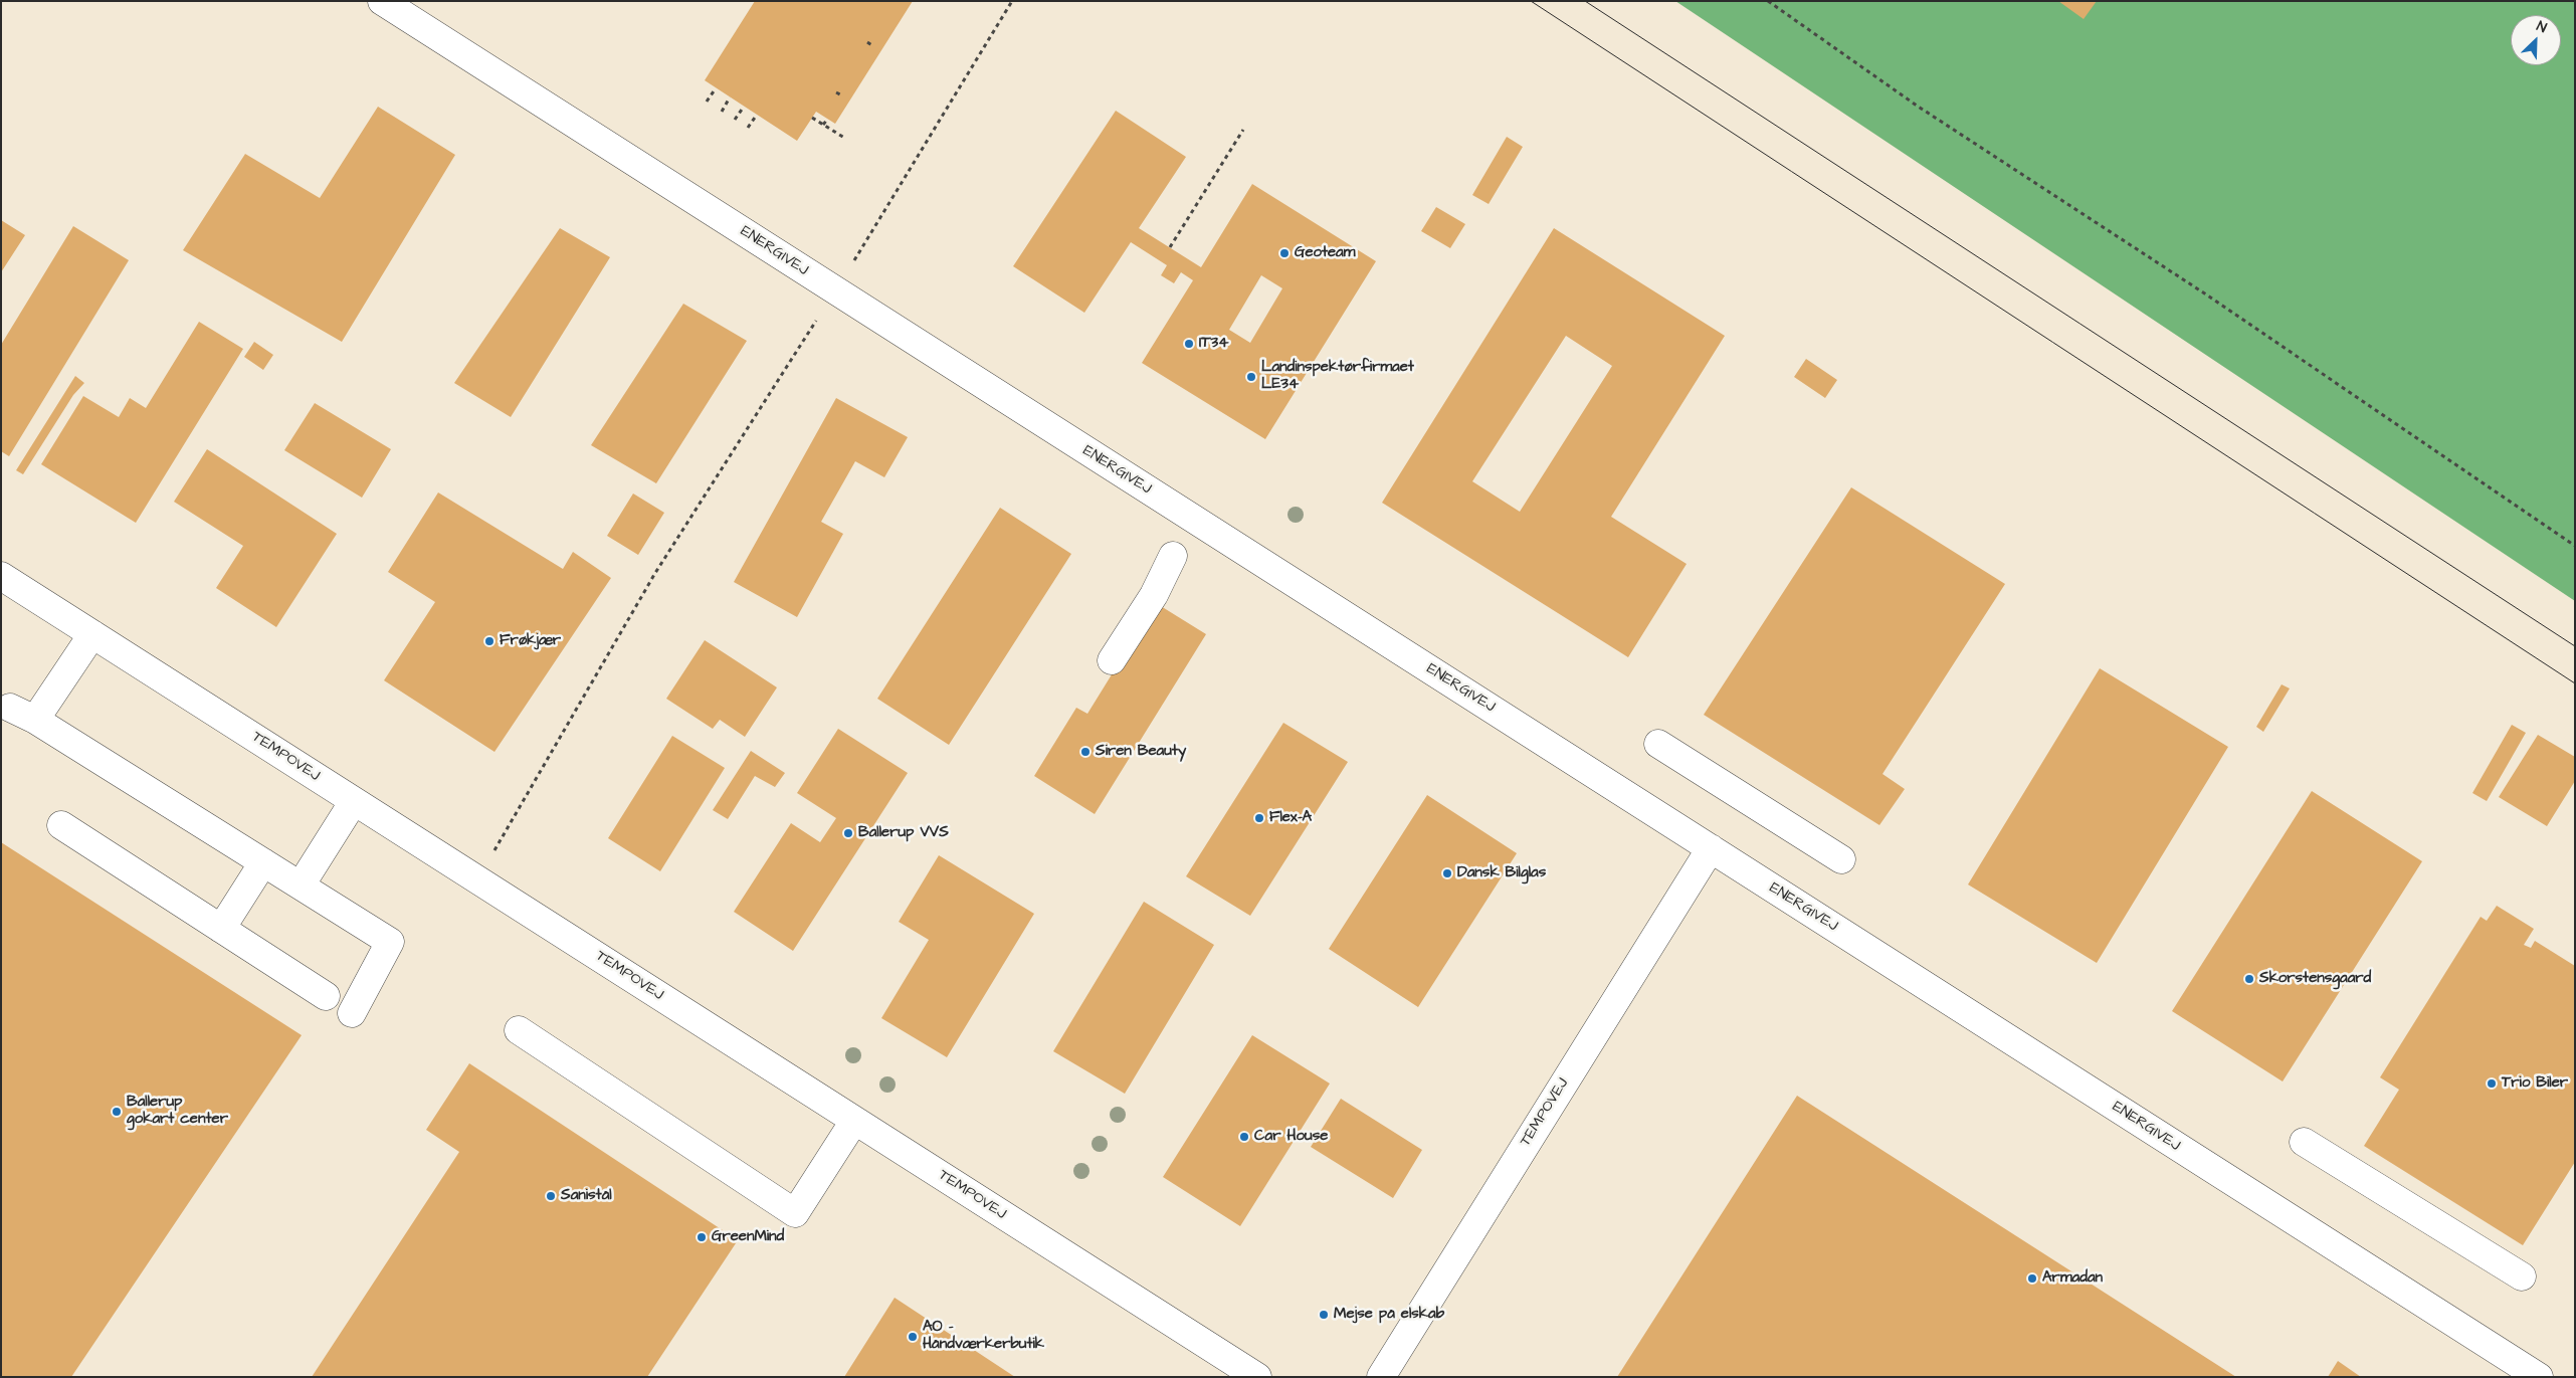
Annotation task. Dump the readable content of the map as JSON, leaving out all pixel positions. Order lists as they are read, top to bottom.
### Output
{
  "streets": {
    "street": ["ENERGIVEJ", "TEMPOVEJ"]
  },
  "crossings": [
    ["ENERGIVEJ", "TEMPOVEJ"]
  ],
  "places": [
    "Geoteam",
    "IT34",
    "Landinspektørfirmaet LE34",
    "Frøkjær",
    "Siren Beauty",
    "Flex-A",
    "Ballerup VVS",
    "Dansk Bilglas",
    "Skorstensgaard",
    "Trio Biler",
    "Ballerup gokart center",
    "Car House",
    "Sanistål",
    "GreenMind",
    "Armadan",
    "Mejse på elskab",
    "AO - Håndværkerbutik"
  ],
  "north": "top right"
}
